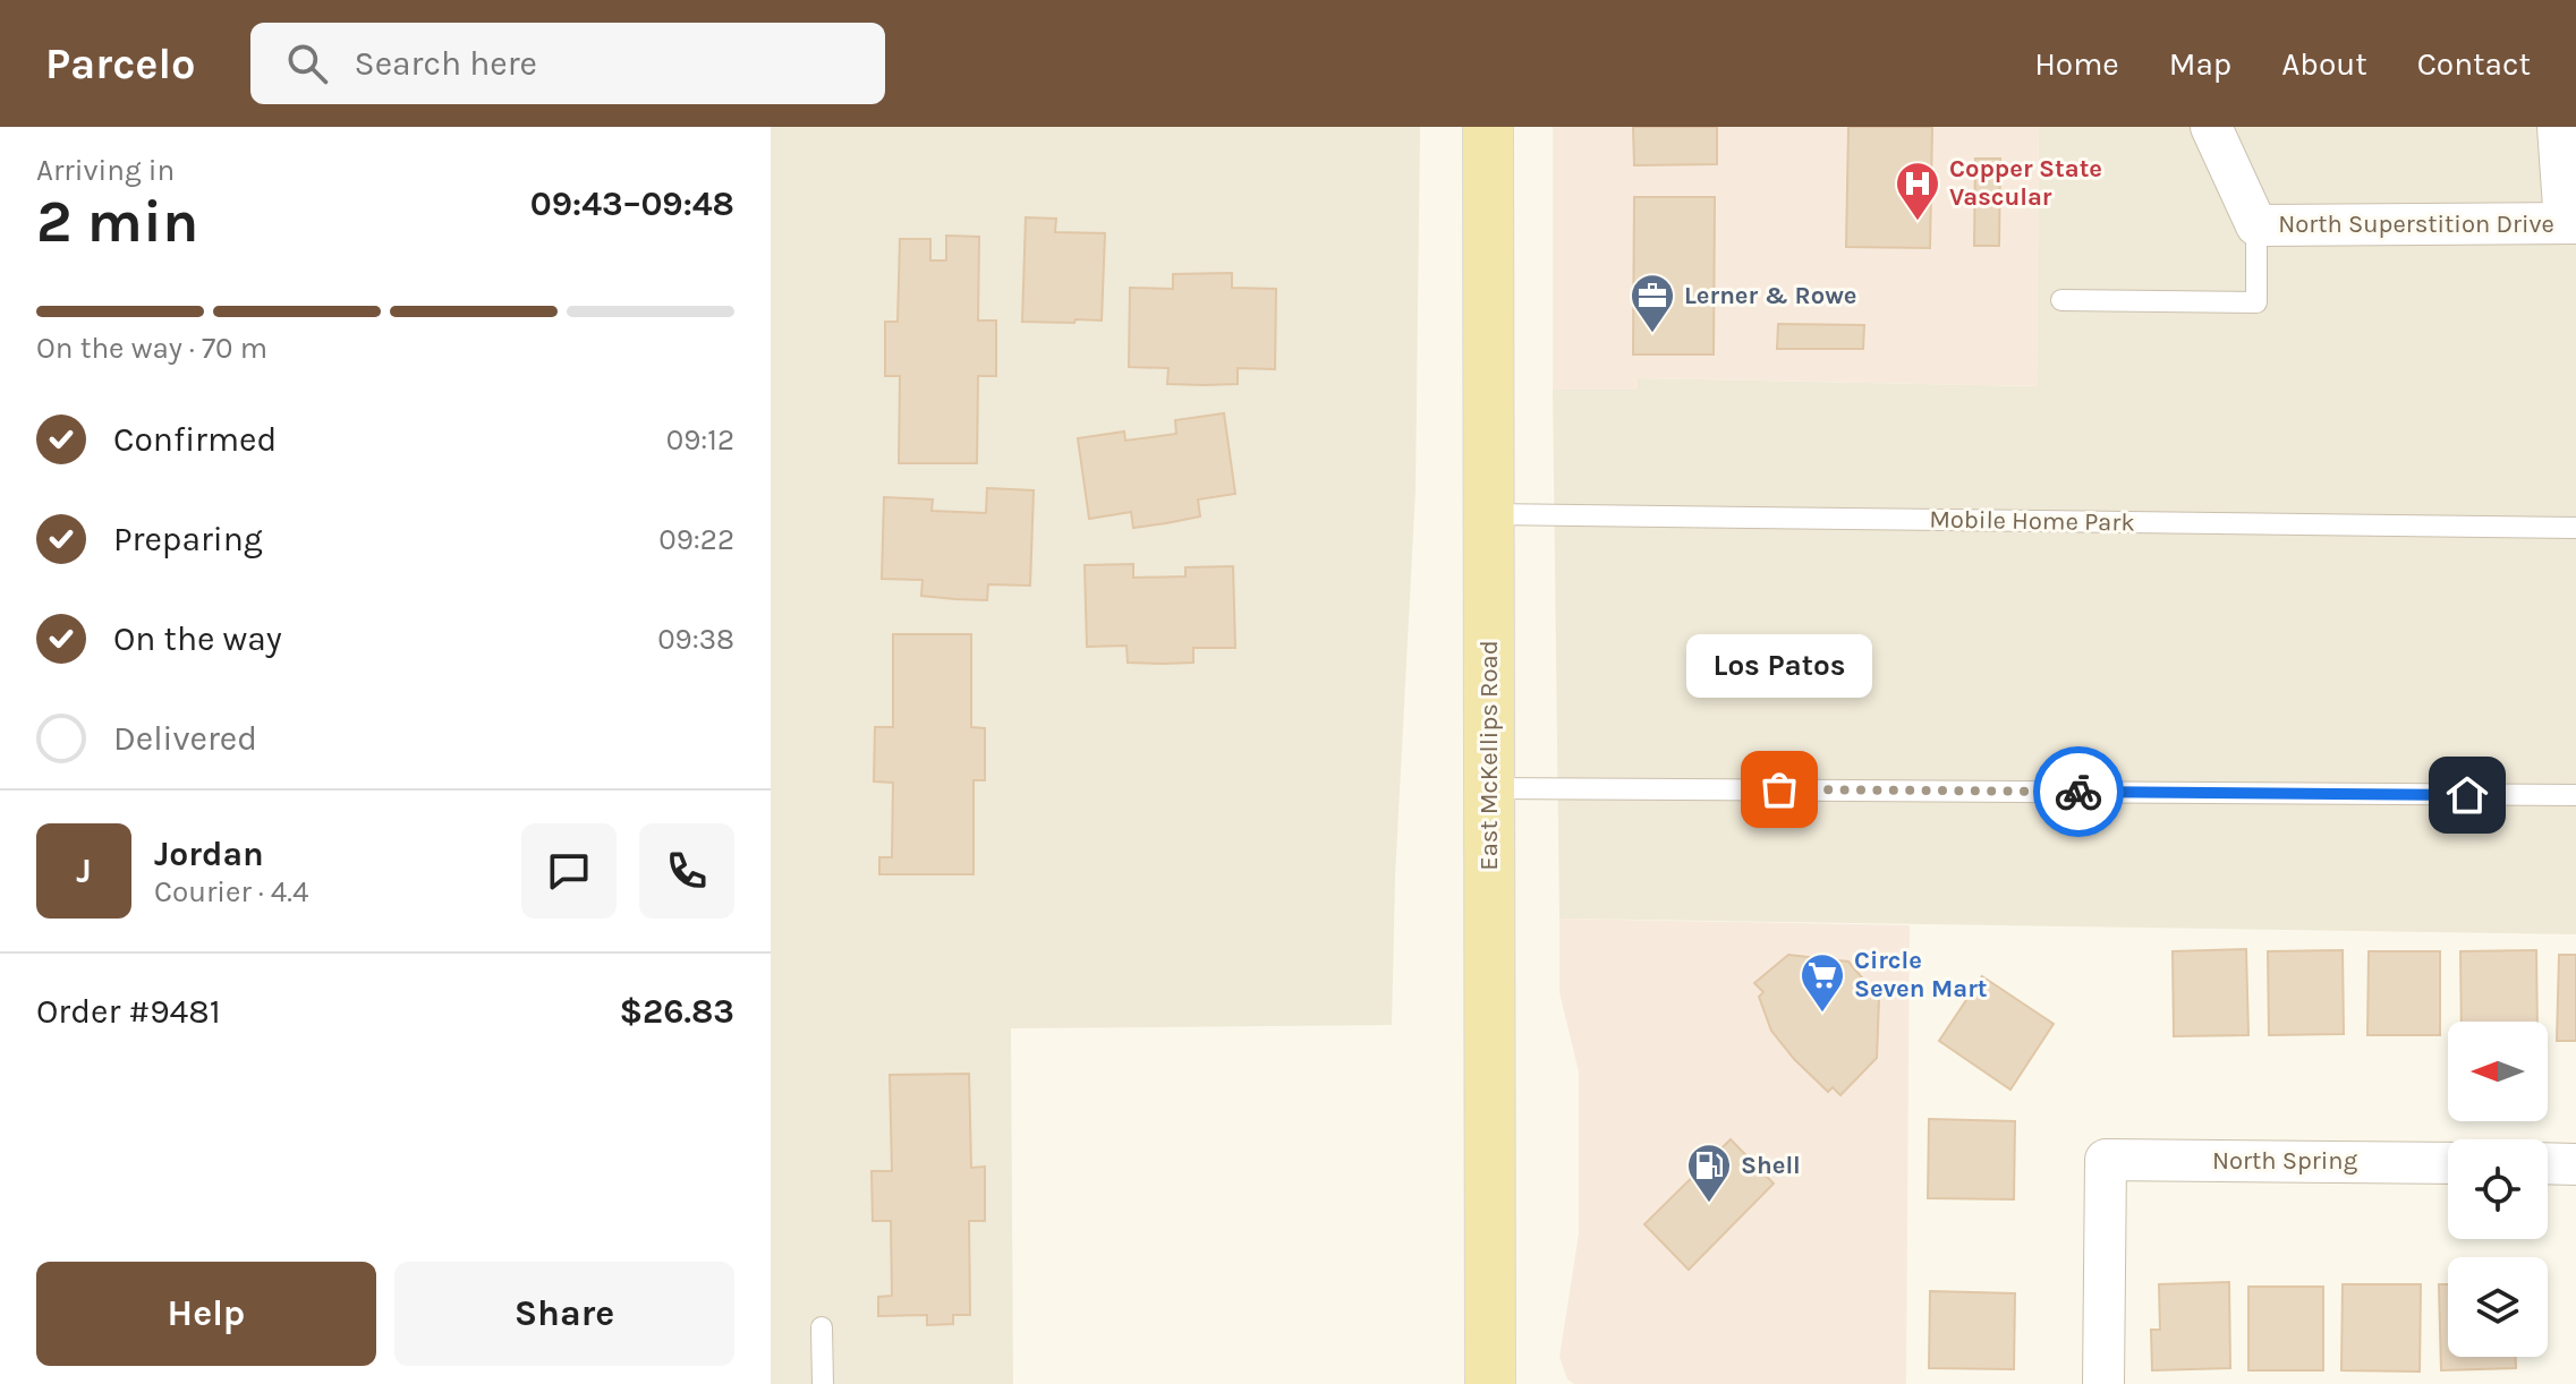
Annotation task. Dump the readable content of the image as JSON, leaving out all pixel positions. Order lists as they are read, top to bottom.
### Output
{
  "streets": {
    "main road": ["East McKellips Road"],
    "street": ["North Superstition Drive", "North Spring"],
    "lane": ["Mobile Home Park"]
  },
  "crossings": [
    ["Mobile Home Park", "East McKellips Road"]
  ],
  "places": {
    "hospital": ["Copper State Vascular"],
    "office": ["Lerner & Rowe"],
    "other": ["Los Patos"],
    "supermarket": ["Circle Seven Mart"],
    "fuel station": ["Shell"]
  },
  "north": "left",
  "page": {
    "header": "Parcelo",
    "search": "Search here",
    "nav": [
      "Home",
      "Map",
      "About",
      "Contact"
    ],
    "heading": ["2 min", "Arriving in", "09:43–09:48"],
    "panel": [
      "Jordan",
      "Courier · 4.4",
      "Order #9481",
      "$26.83"
    ],
    "bar": "On the way · 70 m",
    "list": [
      ["Confirmed", "09:12"],
      ["Preparing", "09:22"],
      ["On the way", "09:38"],
      "Delivered"
    ],
    "bubble": "Los Patos",
    "round": "J",
    "buttons": ["Help", "Share"]
  }
}
